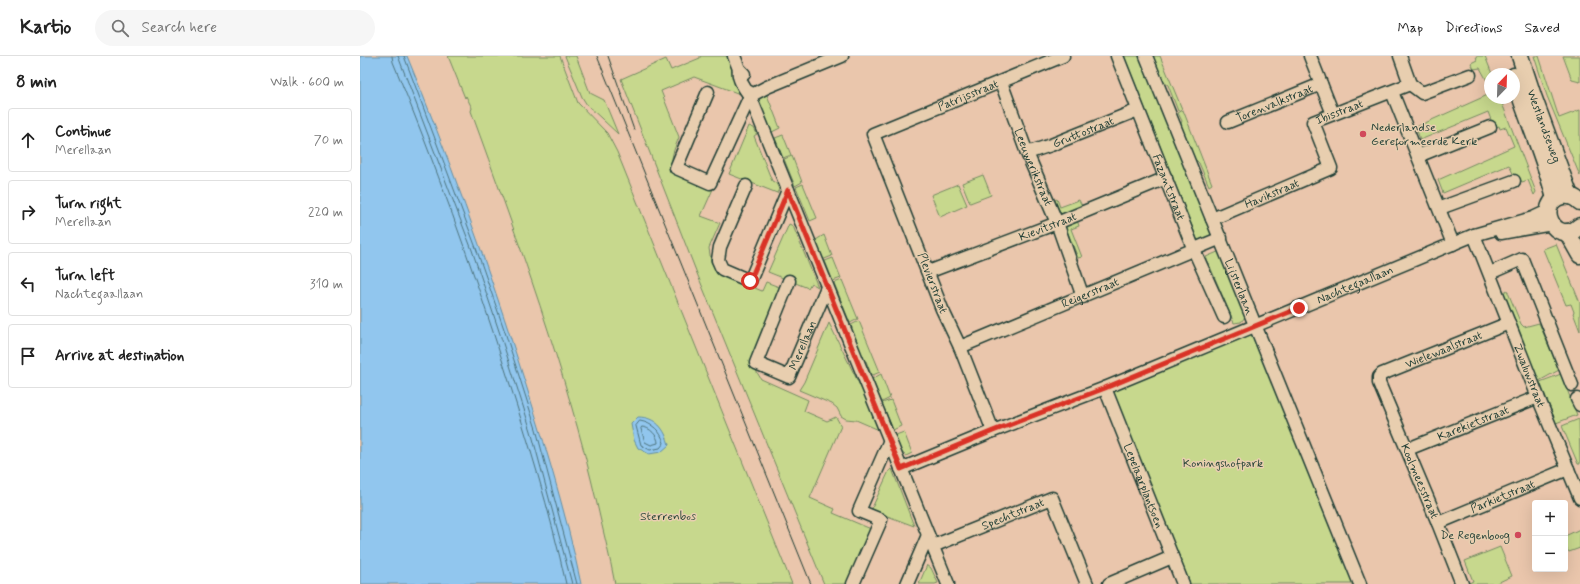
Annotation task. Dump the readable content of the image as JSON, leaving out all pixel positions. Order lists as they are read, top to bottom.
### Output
{
  "streets": {
    "main road": ["Westlandseweg"],
    "street": [
      "Patrijsstraat",
      "Torenvalkstraat",
      "Ibisstraat",
      "Gruttostraat",
      "Leeuwerikstraat",
      "Fazantstraat",
      "Havikstraat",
      "Kievitstraat",
      "Plevierstraat",
      "Nachtegaallaan",
      "Lijsterlaan",
      "Reigerstraat",
      "Merellaan",
      "Wielewaalstraat",
      "Zwaluwstraat",
      "Karekietstraat",
      "Koolmeesstraat",
      "Lepelaarplantsoen",
      "Parkietstraat",
      "Spechtstraat"
    ]
  },
  "crossings": [
    ["Patrijsstraat", "Leeuwerikstraat"],
    ["Patrijsstraat", "Plevierstraat"],
    ["Ibisstraat", "Havikstraat"],
    ["Westlandseweg", "Nachtegaallaan"],
    ["Gruttostraat", "Leeuwerikstraat"],
    ["Gruttostraat", "Fazantstraat"],
    ["Leeuwerikstraat", "Kievitstraat"],
    ["Leeuwerikstraat", "Reigerstraat"],
    ["Fazantstraat", "Kievitstraat"],
    ["Fazantstraat", "Reigerstraat"],
    ["Havikstraat", "Lijsterlaan"],
    ["Kievitstraat", "Plevierstraat"],
    ["Plevierstraat", "Nachtegaallaan"],
    ["Plevierstraat", "Reigerstraat"],
    ["Nachtegaallaan", "Lijsterlaan"],
    ["Nachtegaallaan", "Zwaluwstraat"],
    ["Nachtegaallaan", "Lepelaarplantsoen"],
    ["Lijsterlaan", "Reigerstraat"],
    ["Wielewaalstraat", "Zwaluwstraat"],
    ["Wielewaalstraat", "Koolmeesstraat"],
    ["Zwaluwstraat", "Karekietstraat"],
    ["Zwaluwstraat", "Parkietstraat"],
    ["Karekietstraat", "Koolmeesstraat"],
    ["Koolmeesstraat", "Parkietstraat"]
  ],
  "parks": ["Koningshofpark", "Sterrenbos"],
  "places": ["Nederlandse Gereformeerde Kerk", "De Regenboog"],
  "north": "top right",
  "page": {
    "header": "Kartio",
    "search": "Search here",
    "nav": ["Map", "Directions", "Saved"],
    "heading": ["8 min", "Walk · 600 m"],
    "list": [
      ["Continue", "Merellaan", "70 m"],
      ["Turn right", "Merellaan", "220 m"],
      ["Turn left", "Nachtegaallaan", "310 m"],
      "Arrive at destination"
    ],
    "map_buttons": ["+", "−"]
  }
}
